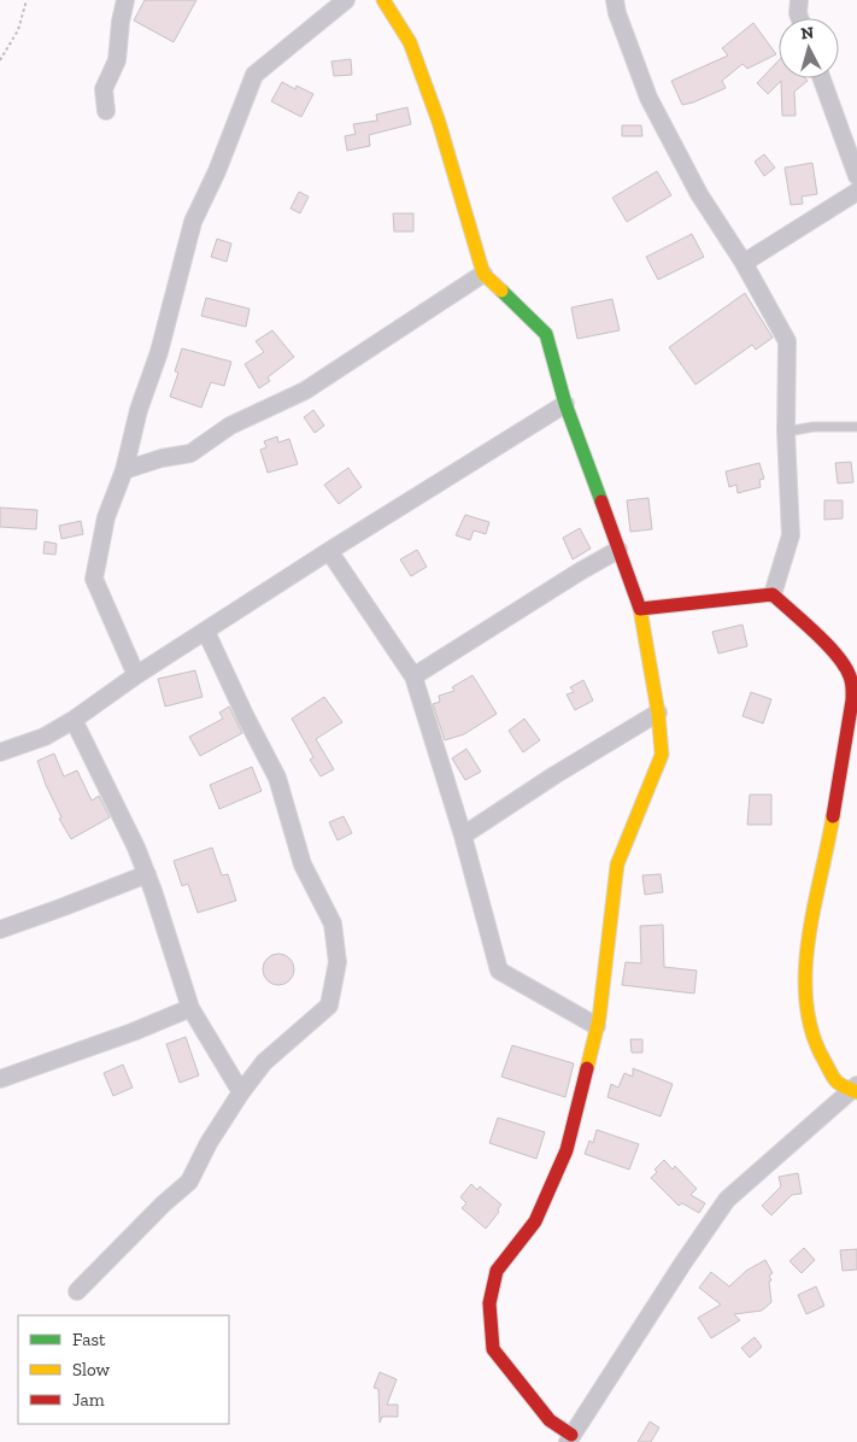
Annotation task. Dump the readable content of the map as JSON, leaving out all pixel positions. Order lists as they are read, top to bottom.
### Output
{
  "legend": ["Fast", "Slow", "Jam"],
  "north": "top"
}
